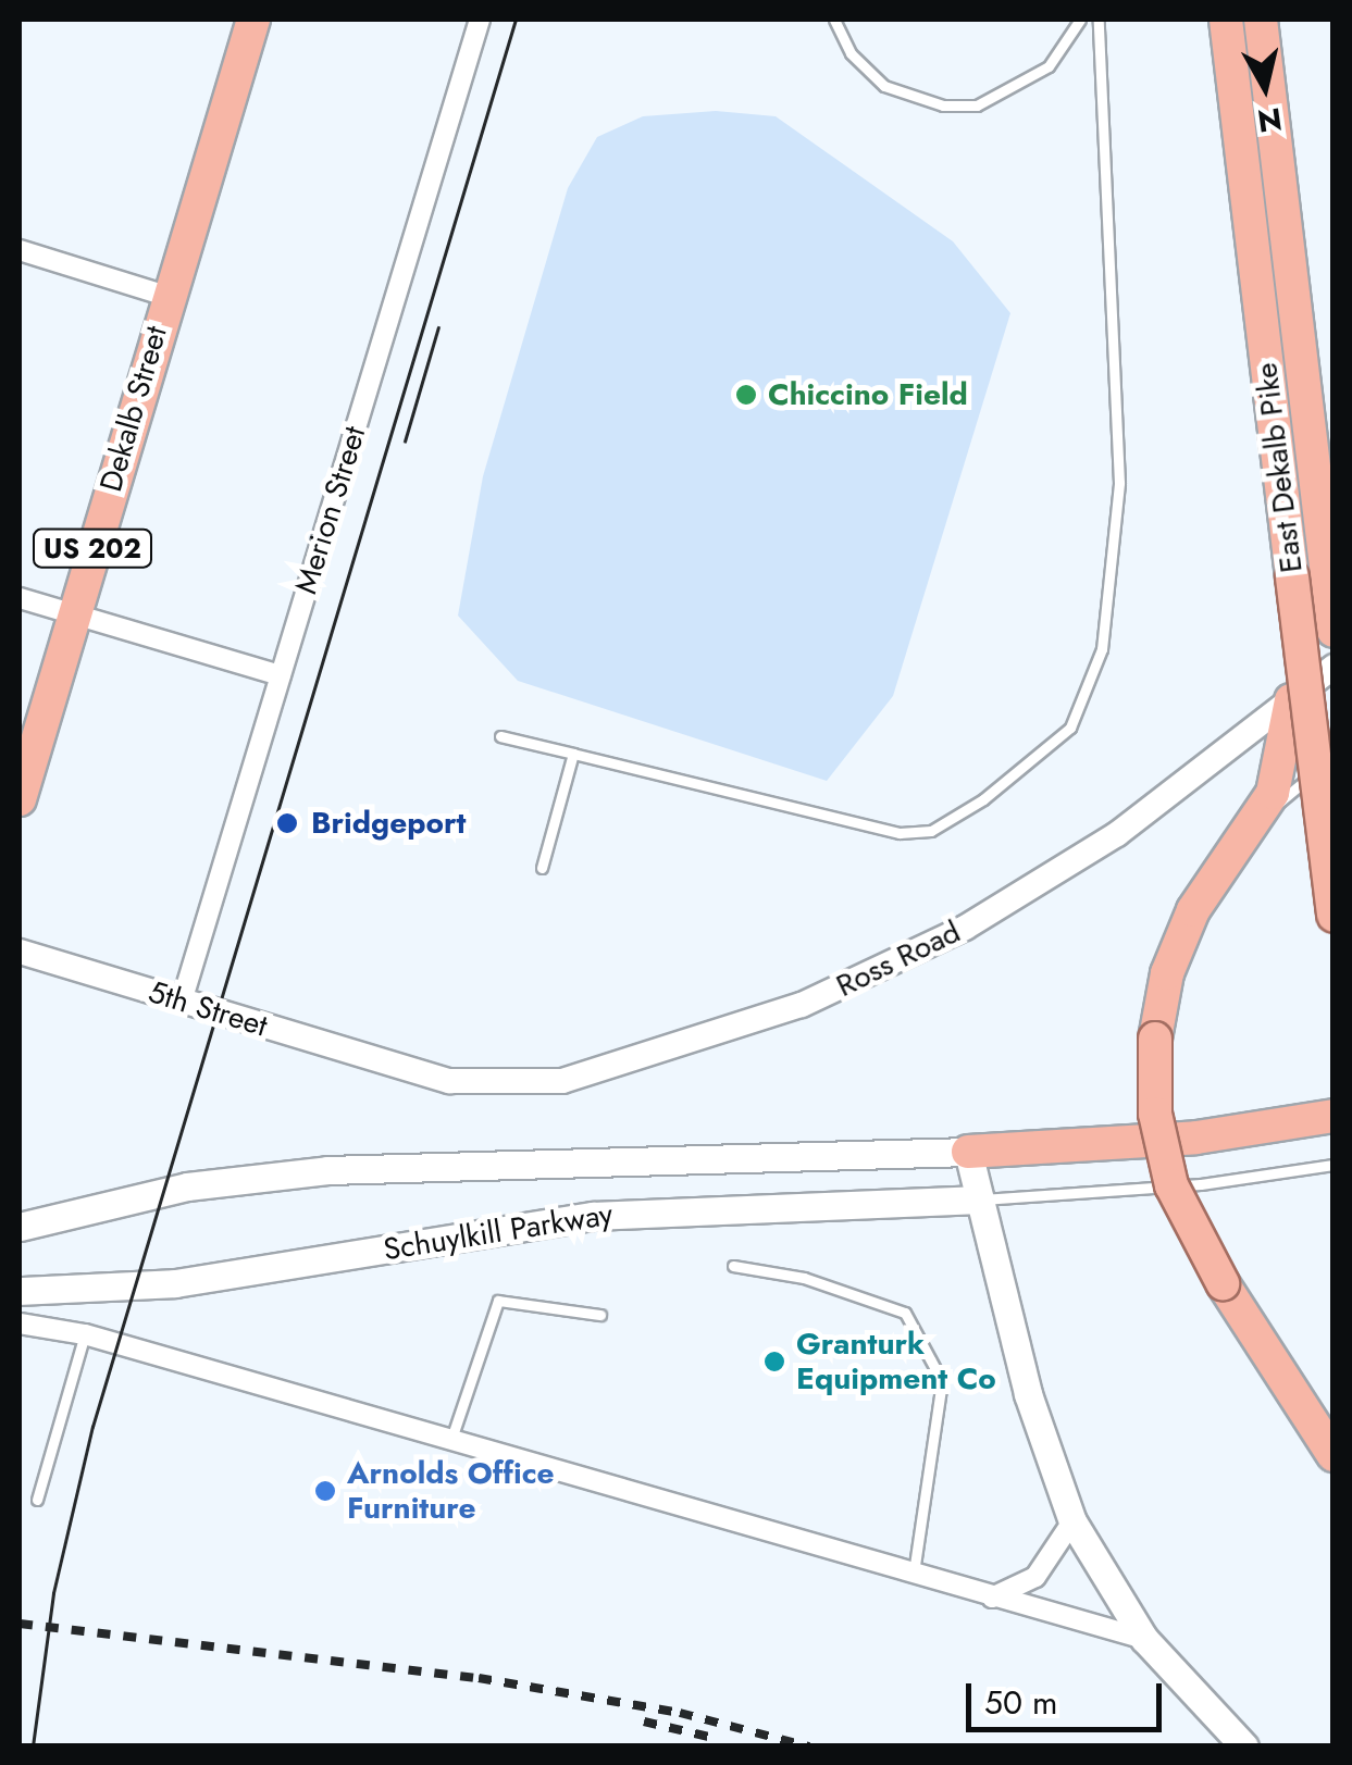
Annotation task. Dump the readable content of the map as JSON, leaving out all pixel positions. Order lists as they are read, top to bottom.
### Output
{
  "streets": {
    "highway": ["Dekalb Street", "East Dekalb Pike", "US 202"],
    "main road": ["Schuylkill Parkway"],
    "street": ["Merion Street", "Ross Road", "5th Street"]
  },
  "crossings": [
    ["Merion Street", "5th Street"],
    ["Ross Road", "5th Street"]
  ],
  "places": [
    "Chiccino Field",
    "Bridgeport",
    "Granturk Equipment Co",
    "Arnolds Office Furniture"
  ],
  "scale_bar": "50 m",
  "north": "bottom"
}
